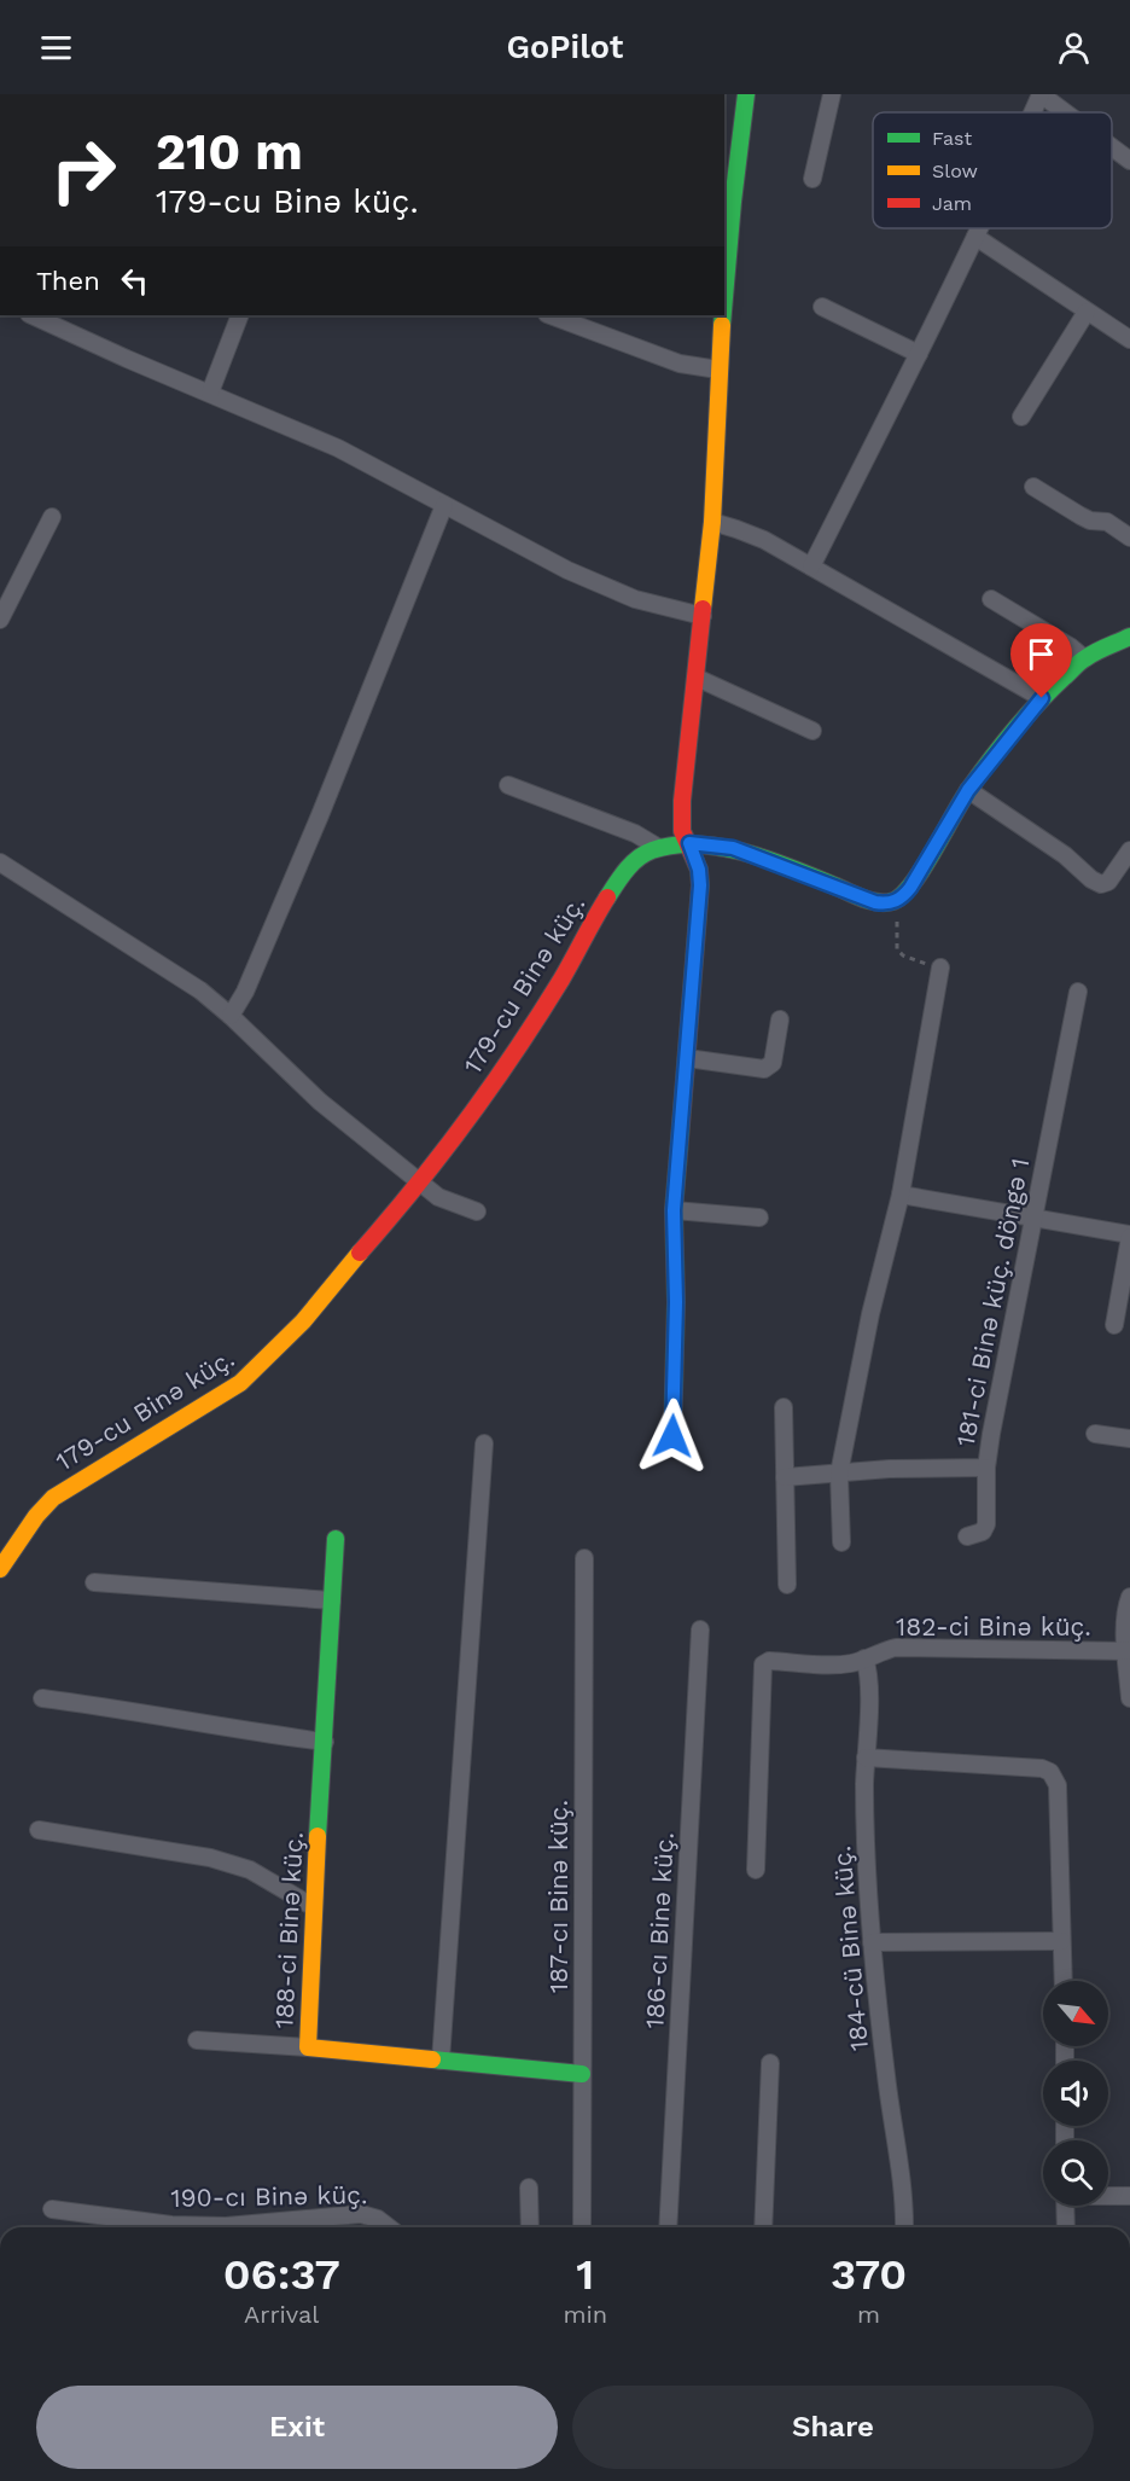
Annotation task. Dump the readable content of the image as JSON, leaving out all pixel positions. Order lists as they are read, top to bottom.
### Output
{
  "streets": {
    "street": [
      "179-cu Binə küç.",
      "181-ci Binə küç. döngə 1",
      "182-ci Binə küç.",
      "187-cı Binə küç.",
      "188-ci Binə küç.",
      "186-cı Binə küç.",
      "184-cü Binə küç.",
      "190-cı Binə küç."
    ]
  },
  "crossings": [
    ["182-ci Binə küç.", "184-cü Binə küç."],
    ["187-cı Binə küç.", "188-ci Binə küç."]
  ],
  "legend": ["Fast", "Slow", "Jam"],
  "north": "bottom right",
  "page": {
    "header": "GoPilot",
    "turn": ["210 m", "179-cu Binə küç."],
    "then": "Then",
    "eta": [
      "06:37",
      "Arrival",
      "1",
      "min",
      "370",
      "m"
    ],
    "buttons": ["Exit", "Share"]
  }
}
